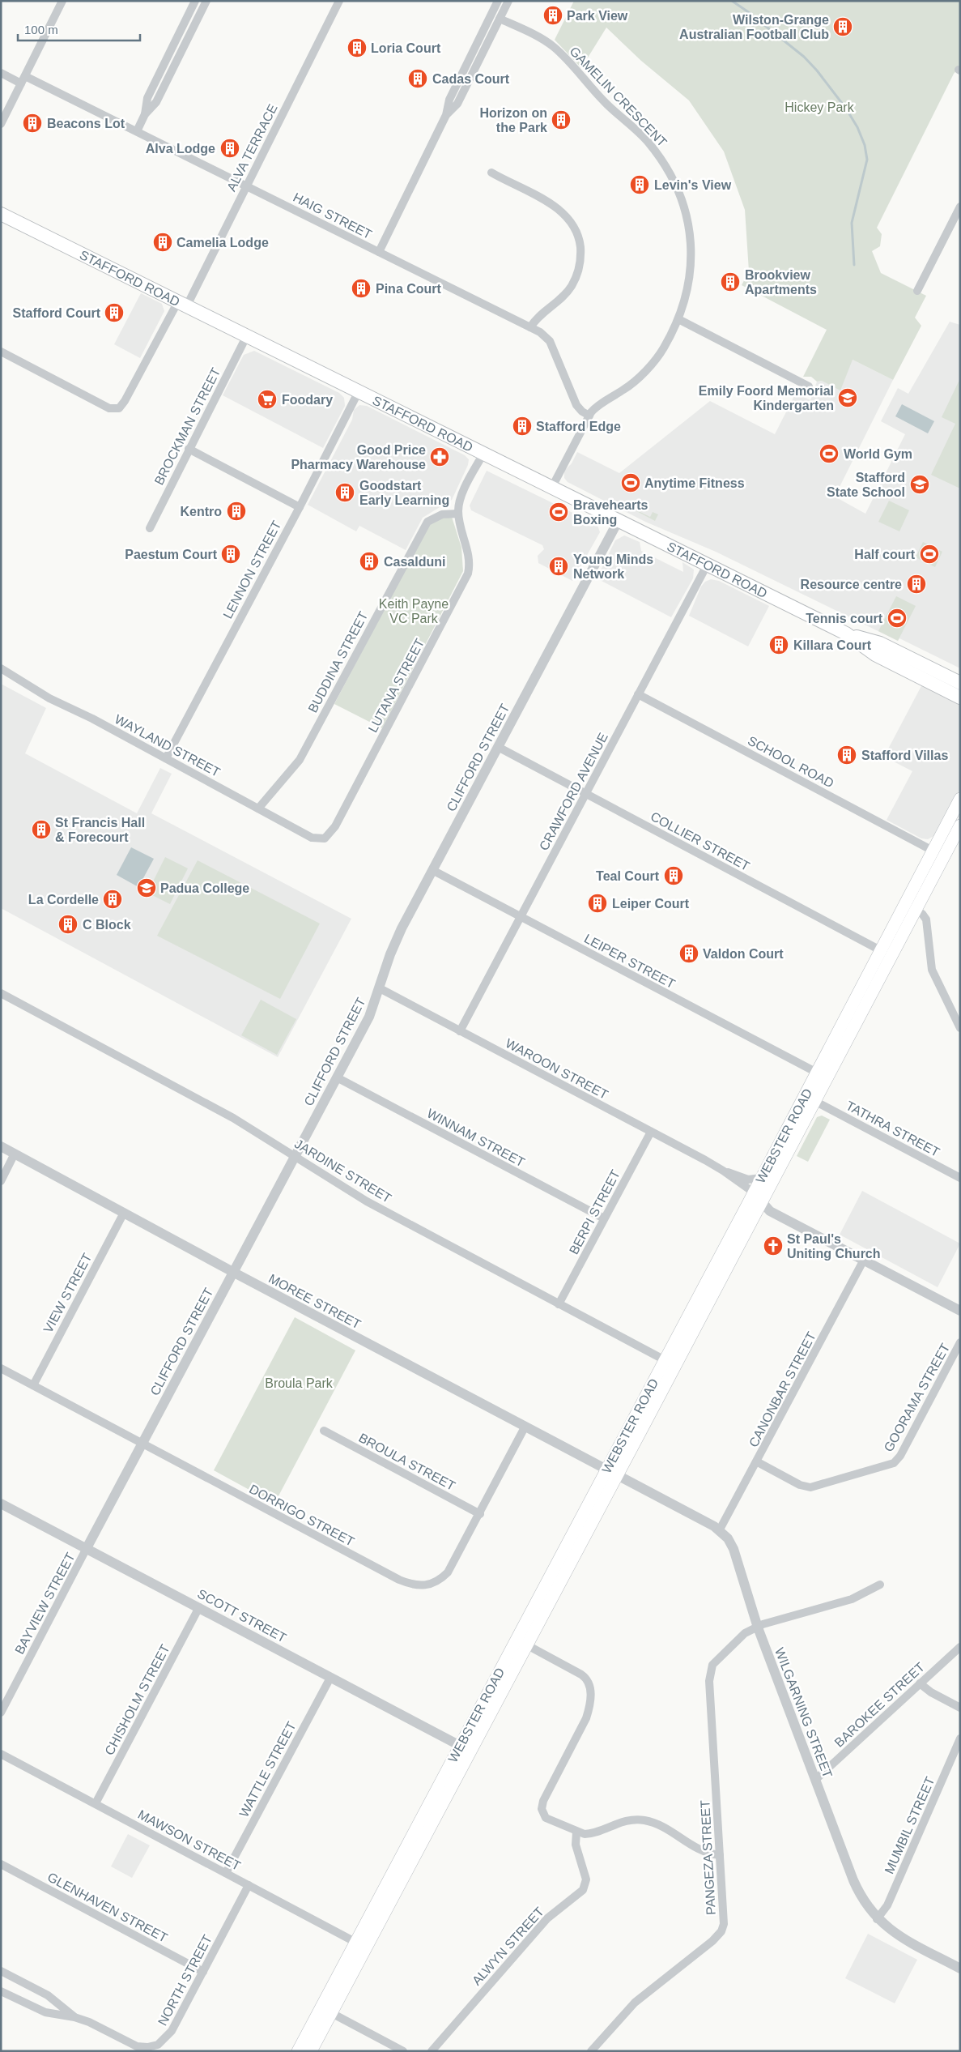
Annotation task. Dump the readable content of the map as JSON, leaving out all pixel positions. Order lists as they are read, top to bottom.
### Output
{
  "streets": {
    "highway": ["STAFFORD ROAD"],
    "main road": ["WEBSTER ROAD"],
    "street": [
      "GAMELIN CRESCENT",
      "ALVA TERRACE",
      "HAIG STREET",
      "BROCKMAN STREET",
      "LENNON STREET",
      "BUDDINA STREET",
      "LUTANA STREET",
      "WAYLAND STREET",
      "CLIFFORD STREET",
      "SCHOOL ROAD",
      "CRAWFORD AVENUE",
      "COLLIER STREET",
      "LEIPER STREET",
      "WAROON STREET",
      "TATHRA STREET",
      "WINNAM STREET",
      "JARDINE STREET",
      "BERPI STREET",
      "VIEW STREET",
      "MOREE STREET",
      "CANONBAR STREET",
      "GOORAMA STREET",
      "BROULA STREET",
      "DORRIGO STREET",
      "BAYVIEW STREET",
      "SCOTT STREET",
      "CHISHOLM STREET",
      "BAROKEE STREET",
      "WILGARNING STREET",
      "WATTLE STREET",
      "MUMBIL STREET",
      "MAWSON STREET",
      "PANGEZA STREET",
      "GLENHAVEN STREET",
      "ALWYN STREET",
      "NORTH STREET"
    ]
  },
  "crossings": [
    ["GAMELIN CRESCENT", "HAIG STREET"],
    ["GAMELIN CRESCENT", "STAFFORD ROAD"],
    ["ALVA TERRACE", "HAIG STREET"],
    ["ALVA TERRACE", "STAFFORD ROAD"],
    ["STAFFORD ROAD", "BROCKMAN STREET"],
    ["STAFFORD ROAD", "LENNON STREET"],
    ["STAFFORD ROAD", "CLIFFORD STREET"],
    ["STAFFORD ROAD", "CRAWFORD AVENUE"],
    ["LENNON STREET", "WAYLAND STREET"],
    ["BUDDINA STREET", "LUTANA STREET"],
    ["BUDDINA STREET", "WAYLAND STREET"],
    ["LUTANA STREET", "WAYLAND STREET"],
    ["CLIFFORD STREET", "COLLIER STREET"],
    ["CLIFFORD STREET", "LEIPER STREET"],
    ["CLIFFORD STREET", "WAROON STREET"],
    ["CLIFFORD STREET", "WINNAM STREET"],
    ["CLIFFORD STREET", "JARDINE STREET"],
    ["CLIFFORD STREET", "MOREE STREET"],
    ["CLIFFORD STREET", "DORRIGO STREET"],
    ["CLIFFORD STREET", "BAYVIEW STREET"],
    ["CLIFFORD STREET", "SCOTT STREET"],
    ["SCHOOL ROAD", "CRAWFORD AVENUE"],
    ["SCHOOL ROAD", "WEBSTER ROAD"],
    ["CRAWFORD AVENUE", "COLLIER STREET"],
    ["CRAWFORD AVENUE", "LEIPER STREET"],
    ["CRAWFORD AVENUE", "WAROON STREET"],
    ["COLLIER STREET", "WEBSTER ROAD"],
    ["LEIPER STREET", "WEBSTER ROAD"],
    ["WAROON STREET", "WEBSTER ROAD"],
    ["WAROON STREET", "BERPI STREET"],
    ["TATHRA STREET", "WEBSTER ROAD"],
    ["WEBSTER ROAD", "JARDINE STREET"],
    ["WEBSTER ROAD", "MOREE STREET"],
    ["WEBSTER ROAD", "SCOTT STREET"],
    ["WEBSTER ROAD", "WILGARNING STREET"],
    ["WEBSTER ROAD", "MAWSON STREET"],
    ["WINNAM STREET", "BERPI STREET"],
    ["JARDINE STREET", "BERPI STREET"],
    ["VIEW STREET", "MOREE STREET"],
    ["VIEW STREET", "DORRIGO STREET"],
    ["MOREE STREET", "DORRIGO STREET"],
    ["MOREE STREET", "WILGARNING STREET"],
    ["CANONBAR STREET", "GOORAMA STREET"],
    ["CANONBAR STREET", "WILGARNING STREET"],
    ["BROULA STREET", "DORRIGO STREET"],
    ["BAYVIEW STREET", "SCOTT STREET"],
    ["SCOTT STREET", "CHISHOLM STREET"],
    ["SCOTT STREET", "WATTLE STREET"],
    ["CHISHOLM STREET", "MAWSON STREET"],
    ["BAROKEE STREET", "WILGARNING STREET"],
    ["WILGARNING STREET", "MUMBIL STREET"],
    ["WILGARNING STREET", "PANGEZA STREET"],
    ["WATTLE STREET", "MAWSON STREET"],
    ["MAWSON STREET", "NORTH STREET"],
    ["GLENHAVEN STREET", "NORTH STREET"]
  ],
  "parks": ["Hickey Park", "Keith Payne VC Park", "Broula Park"],
  "places": {
    "building": [
      "Park View",
      "Wilston-Grange Australian Football Club",
      "Loria Court",
      "Cadas Court",
      "Horizon on the Park",
      "Beacons Lot",
      "Alva Lodge",
      "Levin's View",
      "Camelia Lodge",
      "Brookview Apartments",
      "Pina Court",
      "Stafford Court",
      "Stafford Edge",
      "Goodstart Early Learning",
      "Kentro",
      "Paestum Court",
      "Casalduni",
      "Young Minds Network",
      "Resource centre",
      "Killara Court",
      "Stafford Villas",
      "St Francis Hall & Forecourt",
      "Teal Court",
      "La Cordelle",
      "Leiper Court",
      "C Block",
      "Valdon Court"
    ],
    "school or university": ["Emily Foord Memorial Kindergarten", "Stafford State School", "Padua College"],
    "supermarket": ["Foodary"],
    "sports": [
      "World Gym",
      "Anytime Fitness",
      "Bravehearts Boxing",
      "Half court",
      "Tennis court"
    ],
    "pharmacy": ["Good Price Pharmacy Warehouse"],
    "church": ["St Paul's Uniting Church"]
  },
  "scale_bar": "100 m"
}
